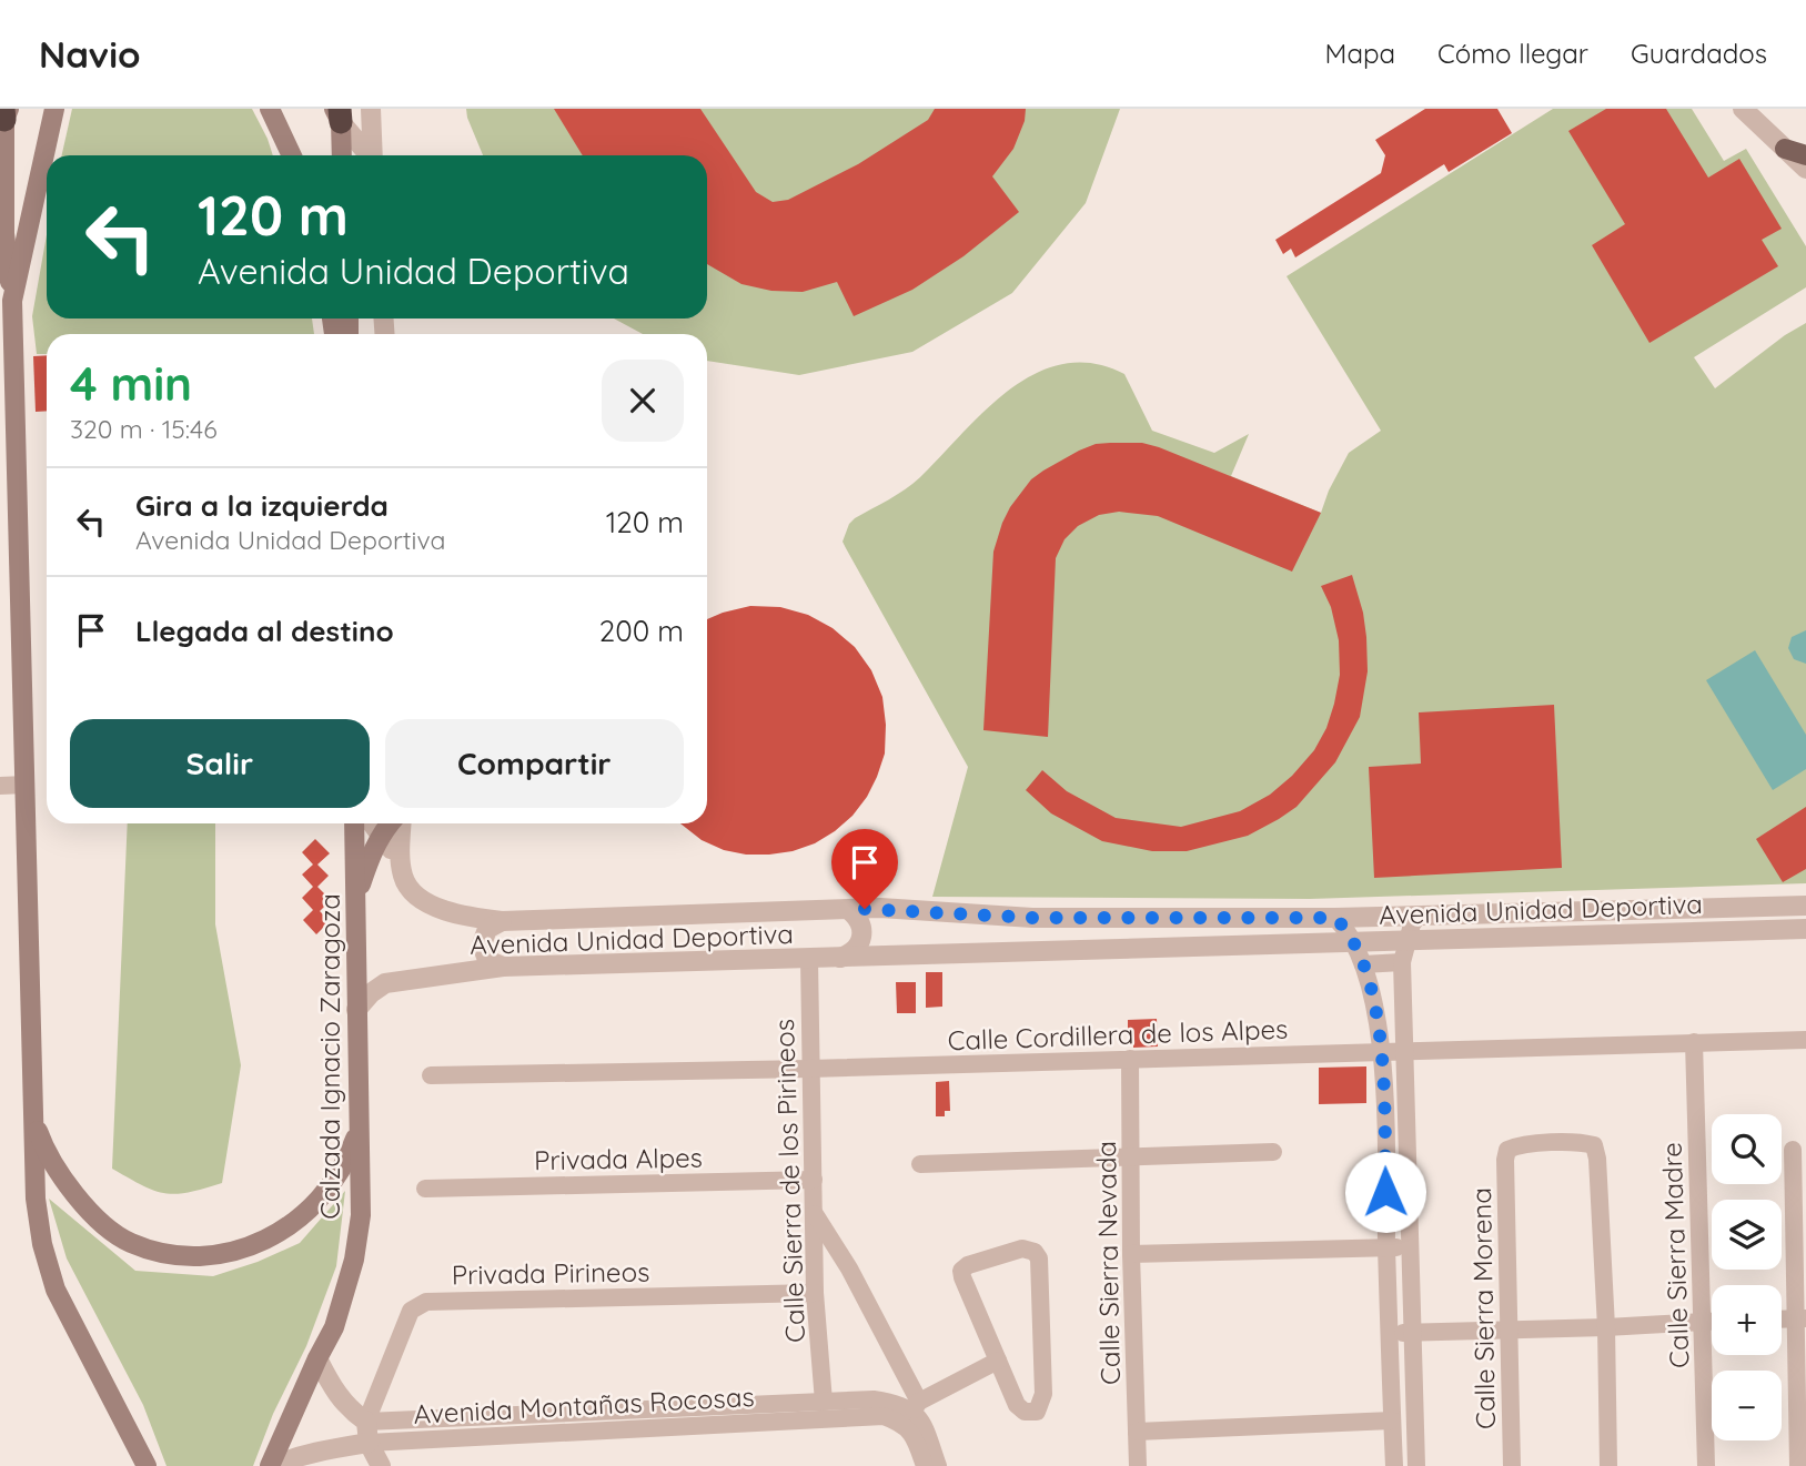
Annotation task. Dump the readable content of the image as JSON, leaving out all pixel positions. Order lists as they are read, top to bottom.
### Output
{
  "streets": {
    "main road": ["Calzada Ignacio Zaragoza"],
    "street": [
      "Avenida Unidad Deportiva",
      "Calle Cordillera de los Alpes",
      "Privada Alpes",
      "Calle Sierra de los Pirineos",
      "Calle Sierra Madre",
      "Calle Sierra Nevada",
      "Privada Pirineos",
      "Calle Sierra Morena",
      "Avenida Montañas Rocosas"
    ]
  },
  "crossings": [
    ["Avenida Unidad Deportiva", "Calzada Ignacio Zaragoza"],
    ["Avenida Unidad Deportiva", "Calle Sierra de los Pirineos"],
    ["Calle Cordillera de los Alpes", "Calle Sierra de los Pirineos"],
    ["Calle Cordillera de los Alpes", "Calle Sierra Madre"],
    ["Calle Cordillera de los Alpes", "Calle Sierra Nevada"],
    ["Calzada Ignacio Zaragoza", "Avenida Montañas Rocosas"],
    ["Privada Alpes", "Calle Sierra de los Pirineos"],
    ["Calle Sierra de los Pirineos", "Privada Pirineos"],
    ["Calle Sierra de los Pirineos", "Avenida Montañas Rocosas"],
    ["Privada Pirineos", "Avenida Montañas Rocosas"]
  ],
  "page": {
    "header": "Navio",
    "nav": ["Mapa", "Cómo llegar", "Guardados"],
    "turn": ["120 m", "Avenida Unidad Deportiva"],
    "heading": ["4 min", "320 m · 15:46"],
    "list": [
      {
        "name": "Gira a la izquierda",
        "note": "Avenida Unidad Deportiva",
        "value": "120 m"
      },
      {
        "name": "Llegada al destino",
        "value": "200 m"
      }
    ],
    "buttons": ["Salir", "Compartir"],
    "map_buttons": ["+", "−"]
  }
}
